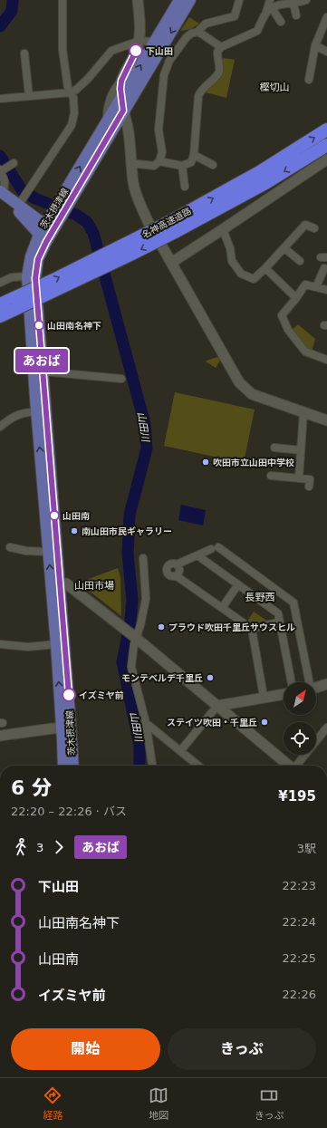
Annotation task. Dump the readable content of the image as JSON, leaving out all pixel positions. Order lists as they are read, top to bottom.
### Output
{
  "streets": {
    "highway": ["名神高速道路"],
    "main road": ["茨木摂津線"]
  },
  "districts": ["樫切山", "山田市場", "長野西"],
  "water": ["山田川"],
  "places": [
    "下山田",
    "山田南名神下",
    "吹田市立山田中学校",
    "山田南",
    "南山田市民ギャラリー",
    "プラウド吹田千里丘サウスヒル",
    "モンテベルデ千里丘",
    "イズミヤ前",
    "ステイツ吹田・千里丘"
  ],
  "lines": ["bus line あおば"],
  "north": "top right",
  "page": {
    "on_map": "あおば",
    "heading": ["6 分", "22:20 – 22:26 · バス", "¥195"],
    "legs": ["3", "あおば", "3駅"],
    "list": [
      {
        "name": "下山田",
        "value": "22:23"
      },
      {
        "name": "山田南名神下",
        "value": "22:24"
      },
      {
        "name": "山田南",
        "value": "22:25"
      },
      {
        "name": "イズミヤ前",
        "value": "22:26"
      }
    ],
    "buttons": ["開始", "きっぷ"],
    "tabs": ["経路", "地図", "きっぷ"]
  }
}
